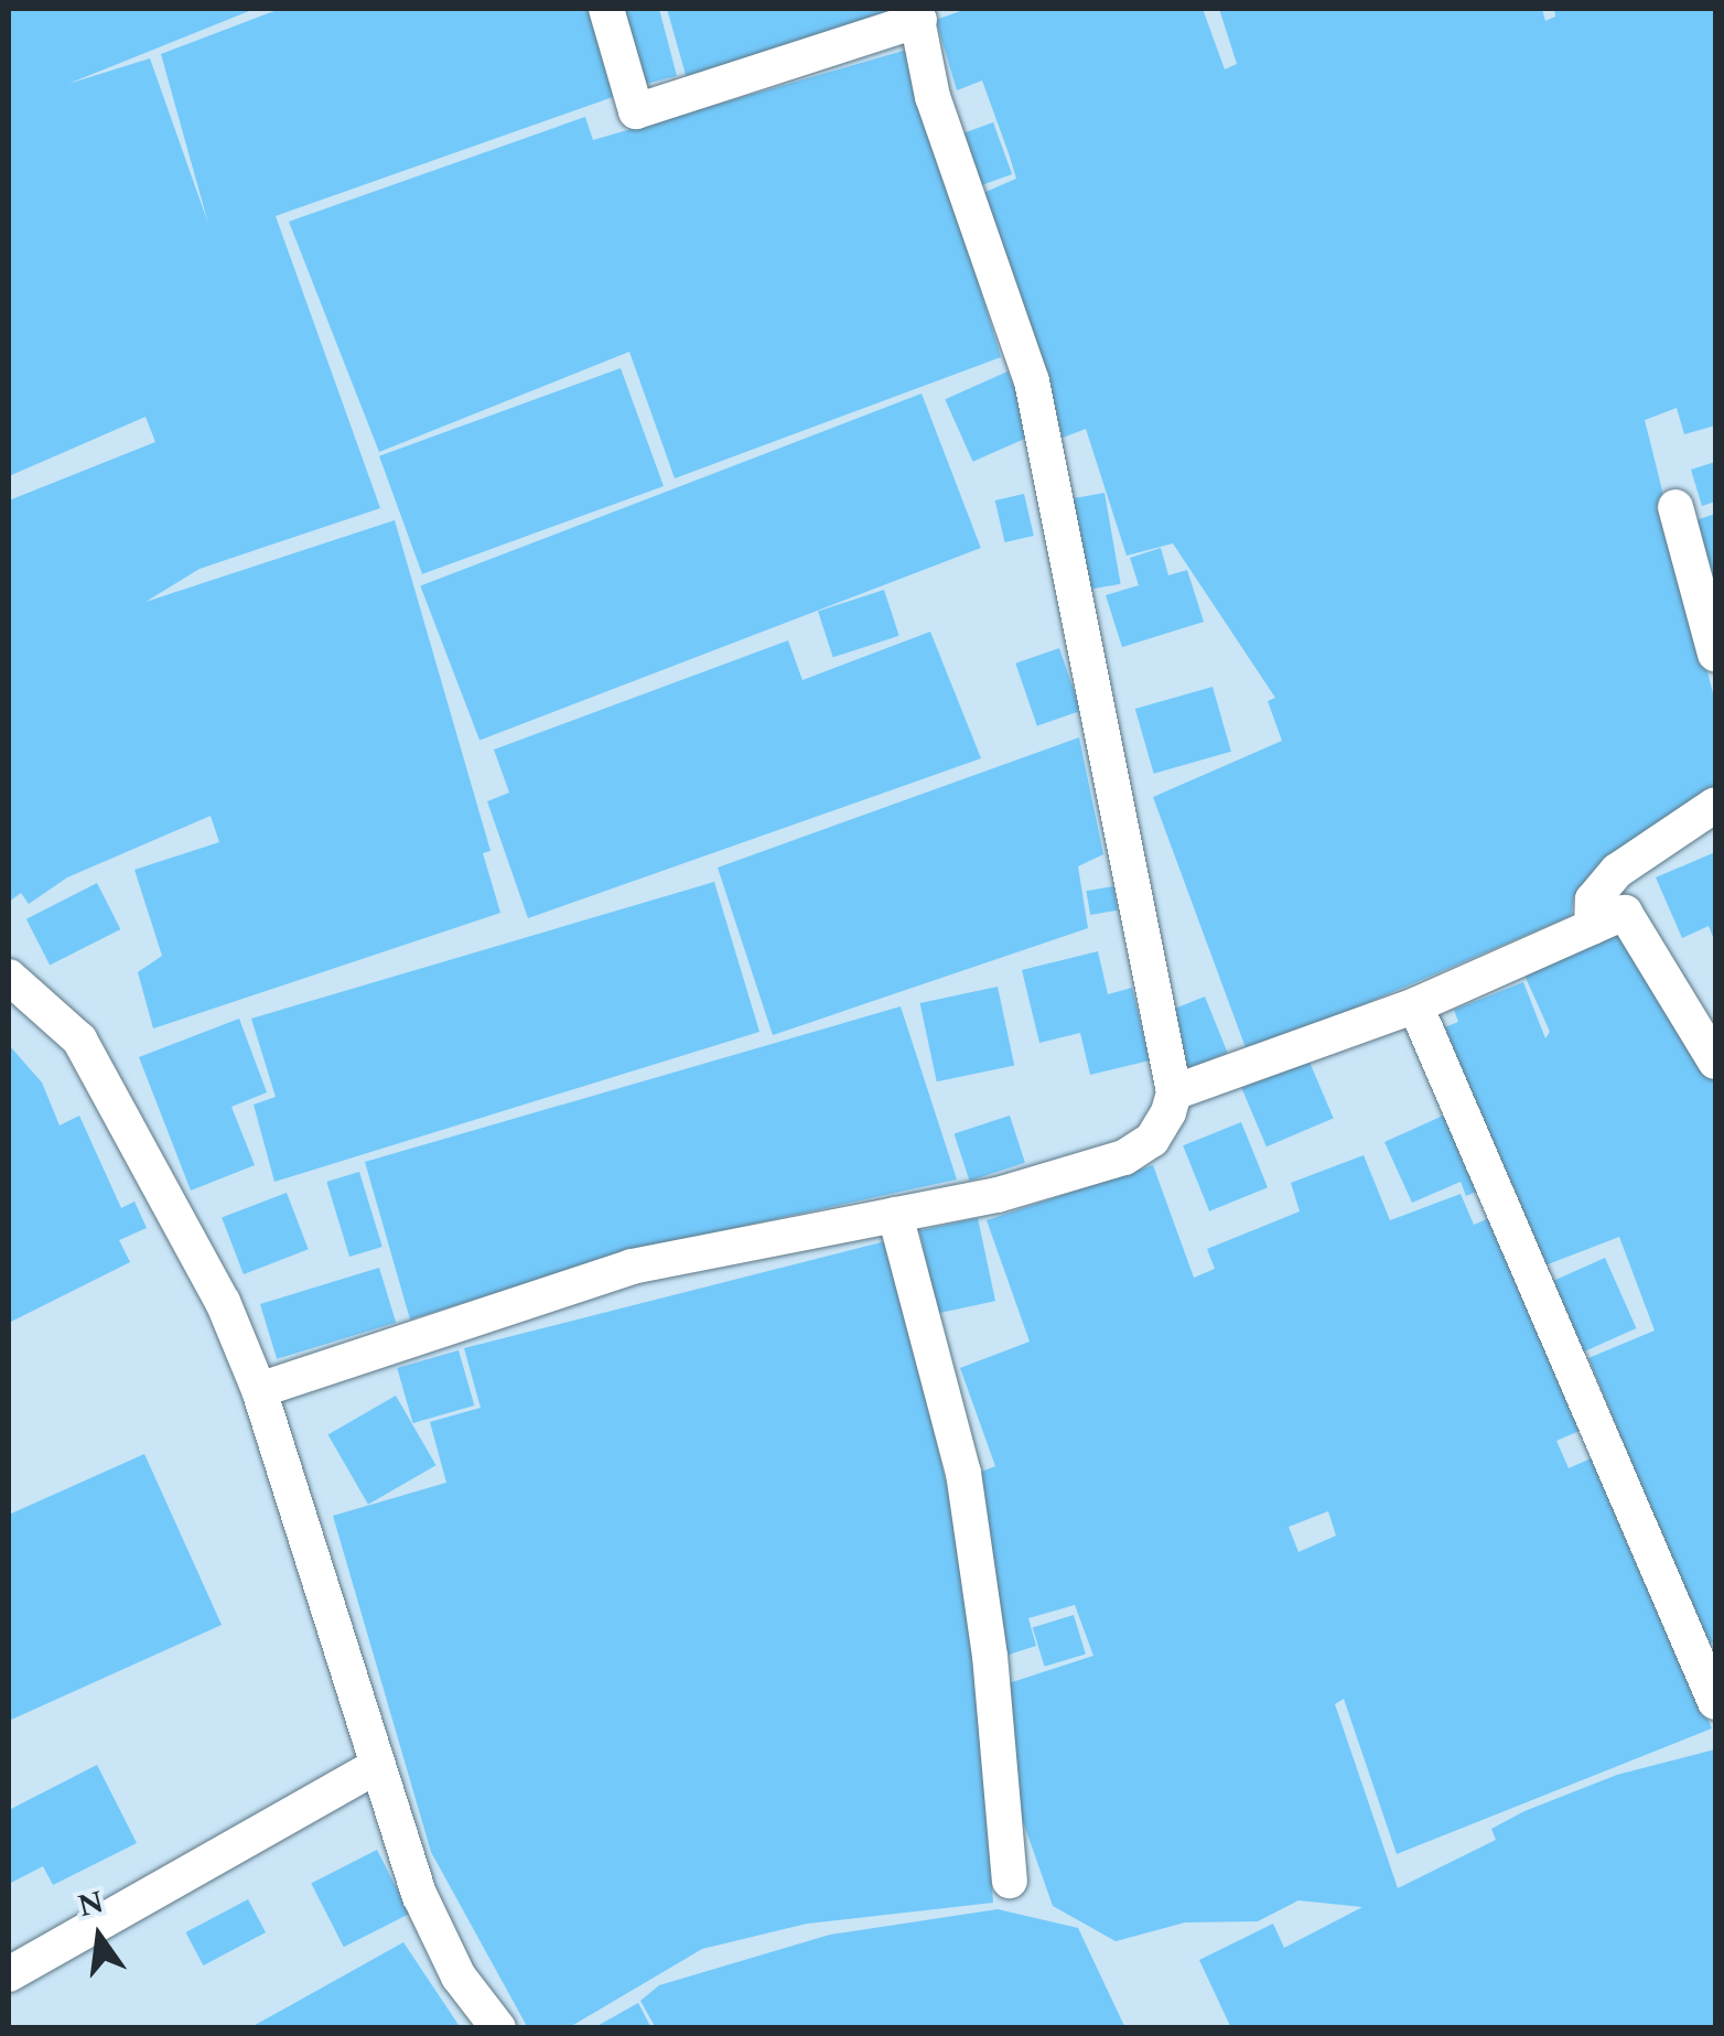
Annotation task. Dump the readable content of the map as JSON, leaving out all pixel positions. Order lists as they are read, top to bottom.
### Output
{
  "north": "top"
}
